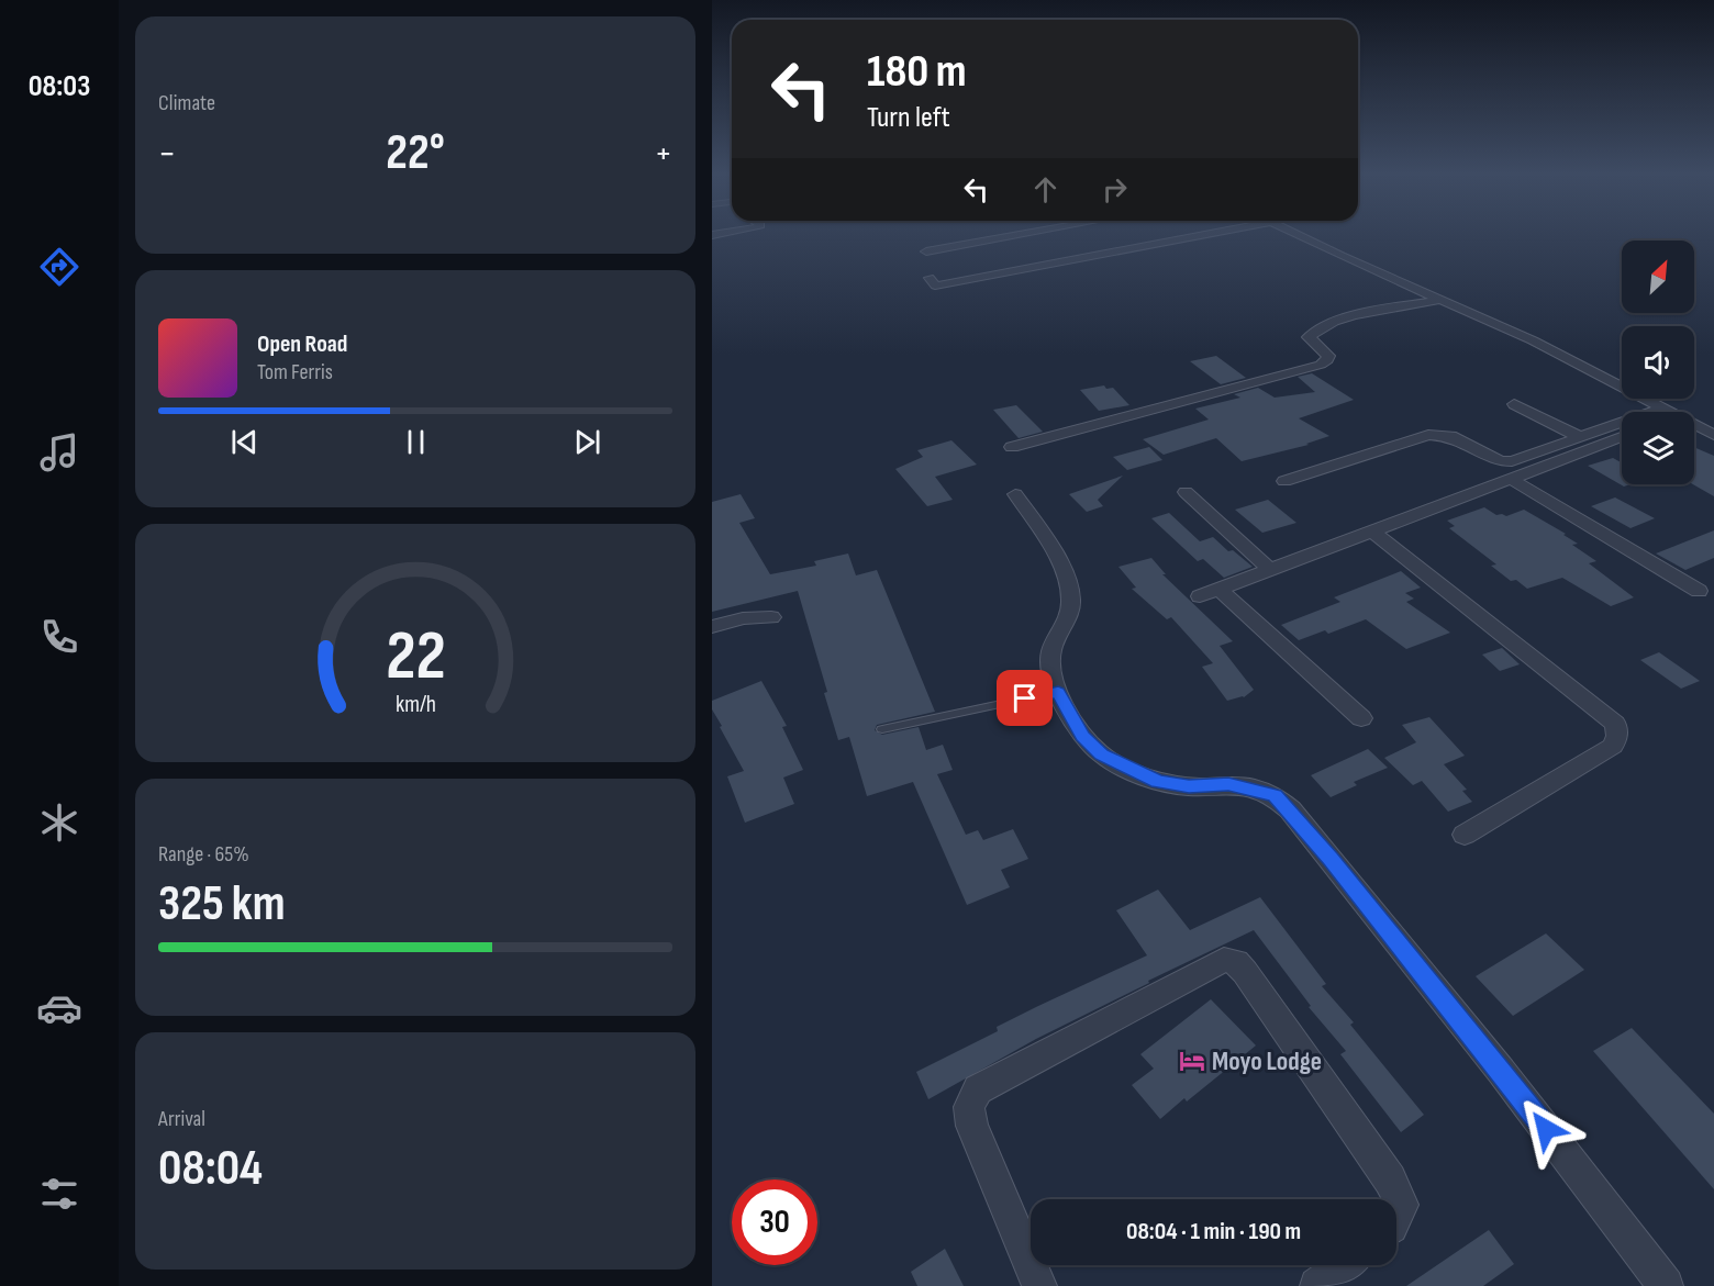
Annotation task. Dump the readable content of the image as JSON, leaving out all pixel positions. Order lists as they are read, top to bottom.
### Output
{
  "places": {
    "hotel": ["Moyo Lodge"]
  },
  "north": "top right",
  "page": {
    "tabs": "08:03",
    "tile": [
      "Climate",
      ["Range · 65%", "325 km"],
      ["Arrival", "08:04"]
    ],
    "turn": ["180 m", "Turn left"],
    "heat": ["−", "22°", "+"],
    "song": ["Open Road", "Tom Ferris"],
    "limit": "30",
    "trip": "08:04 · 1 min · 190 m",
    "gauge": ["22", "km/h"]
  }
}
